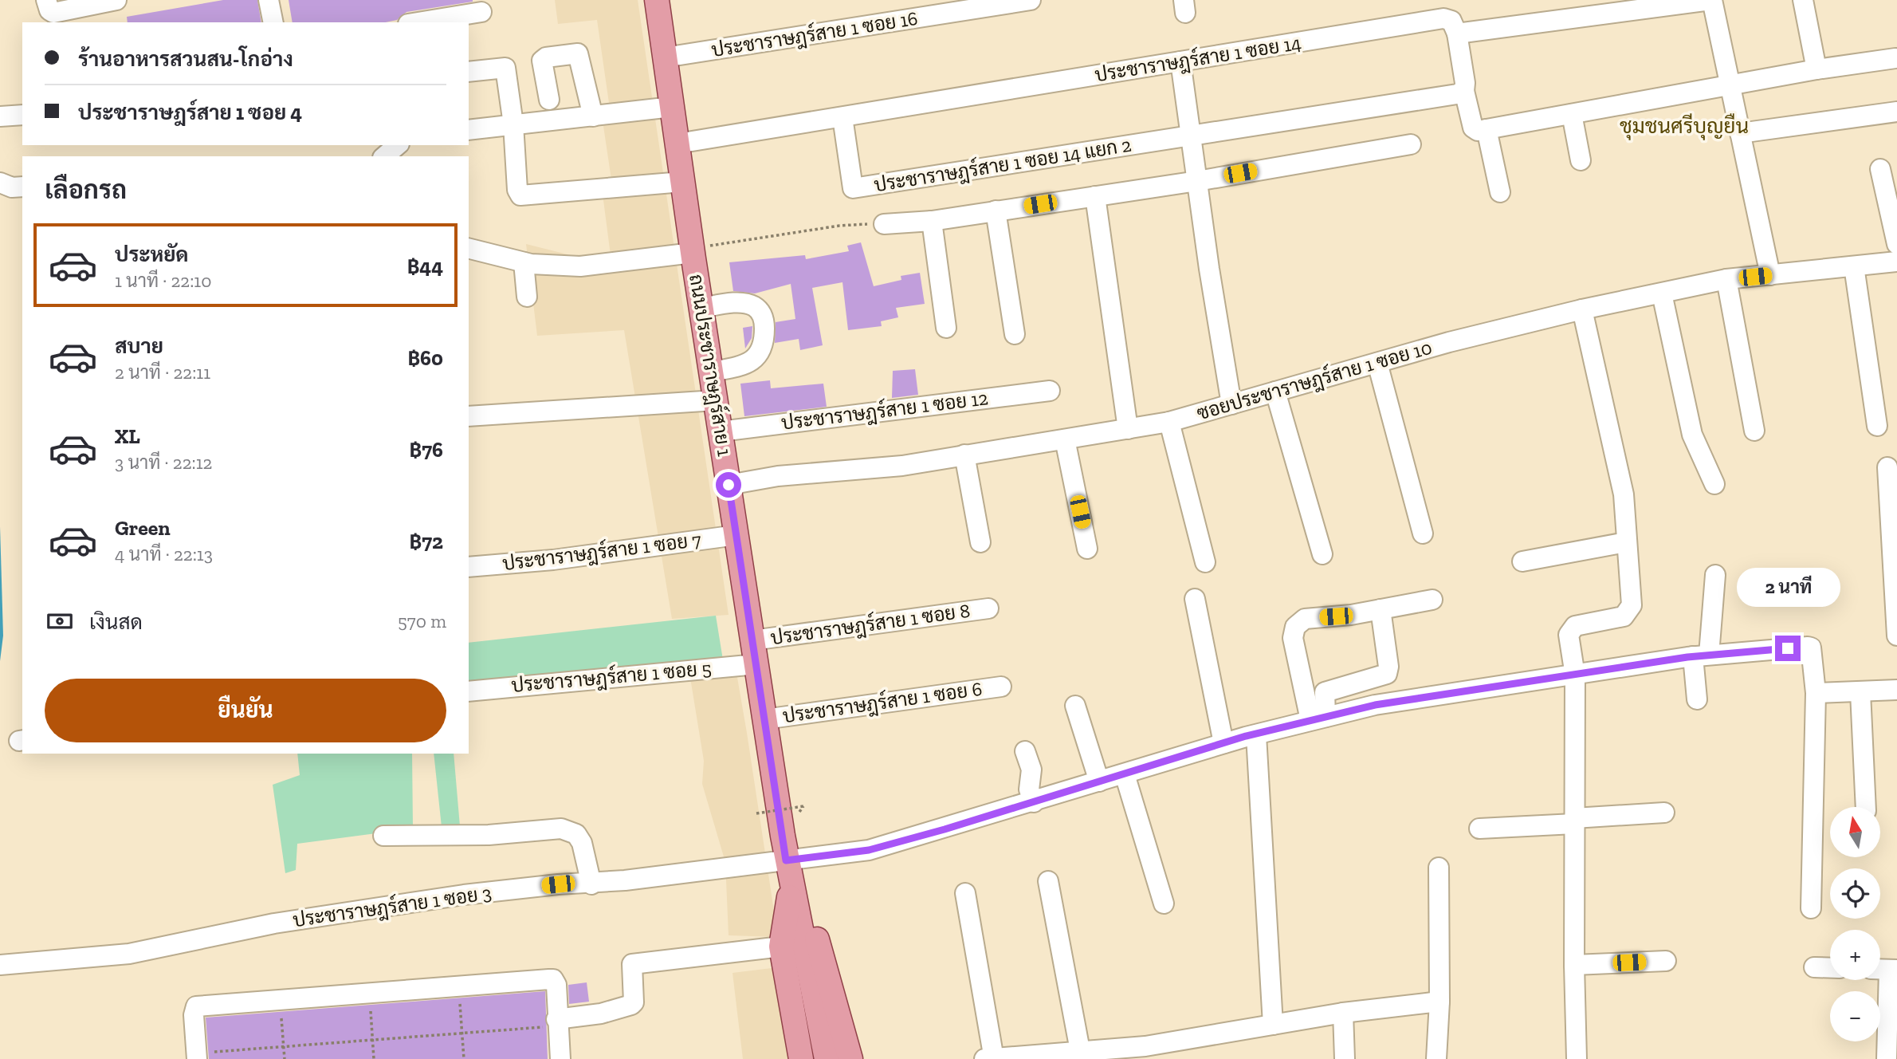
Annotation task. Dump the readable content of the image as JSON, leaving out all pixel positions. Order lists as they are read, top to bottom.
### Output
{
  "streets": {
    "main road": ["ถนนประชาราษฎร์สาย 1"],
    "street": [
      "ประชาราษฎร์สาย 1 ซอย 16",
      "ประชาราษฎร์สาย 1 ซอย 14",
      "ประชาราษฎร์สาย 1 ซอย 14 แยก 2",
      "ซอยประชาราษฎร์สาย 1 ซอย 10",
      "ประชาราษฎร์สาย 1 ซอย 12",
      "ประชาราษฎร์สาย 1 ซอย 7",
      "ประชาราษฎร์สาย 1 ซอย 8",
      "ประชาราษฎร์สาย 1 ซอย 5",
      "ประชาราษฎร์สาย 1 ซอย 6",
      "ประชาราษฎร์สาย 1 ซอย 3"
    ]
  },
  "crossings": [
    ["ประชาราษฎร์สาย 1 ซอย 16", "ถนนประชาราษฎร์สาย 1"],
    ["ประชาราษฎร์สาย 1 ซอย 14", "ประชาราษฎร์สาย 1 ซอย 14 แยก 2"],
    ["ประชาราษฎร์สาย 1 ซอย 14", "ถนนประชาราษฎร์สาย 1"],
    ["ถนนประชาราษฎร์สาย 1", "ซอยประชาราษฎร์สาย 1 ซอย 10"],
    ["ถนนประชาราษฎร์สาย 1", "ประชาราษฎร์สาย 1 ซอย 12"],
    ["ถนนประชาราษฎร์สาย 1", "ประชาราษฎร์สาย 1 ซอย 7"],
    ["ถนนประชาราษฎร์สาย 1", "ประชาราษฎร์สาย 1 ซอย 8"],
    ["ถนนประชาราษฎร์สาย 1", "ประชาราษฎร์สาย 1 ซอย 5"],
    ["ถนนประชาราษฎร์สาย 1", "ประชาราษฎร์สาย 1 ซอย 6"],
    ["ถนนประชาราษฎร์สาย 1", "ประชาราษฎร์สาย 1 ซอย 3"]
  ],
  "districts": ["ชุมชนศรีบุญยืน"],
  "north": "top",
  "page": {
    "banner": ["ร้านอาหารสวนสน-โกอ่าง", "ประชาราษฎร์สาย 1 ซอย 4"],
    "heading": "เลือกรถ",
    "list": [
      {
        "name": "ประหยัด",
        "note": "1 นาที · 22:10",
        "value": "฿44"
      },
      {
        "name": "สบาย",
        "note": "2 นาที · 22:11",
        "value": "฿60"
      },
      {
        "name": "XL",
        "note": "3 นาที · 22:12",
        "value": "฿76"
      },
      {
        "name": "Green",
        "note": "4 นาที · 22:13",
        "value": "฿72"
      }
    ],
    "bubble": "2 นาที",
    "pay": ["เงินสด", "570 m"],
    "buttons": "ยืนยัน",
    "map_buttons": ["+", "−"]
  }
}
